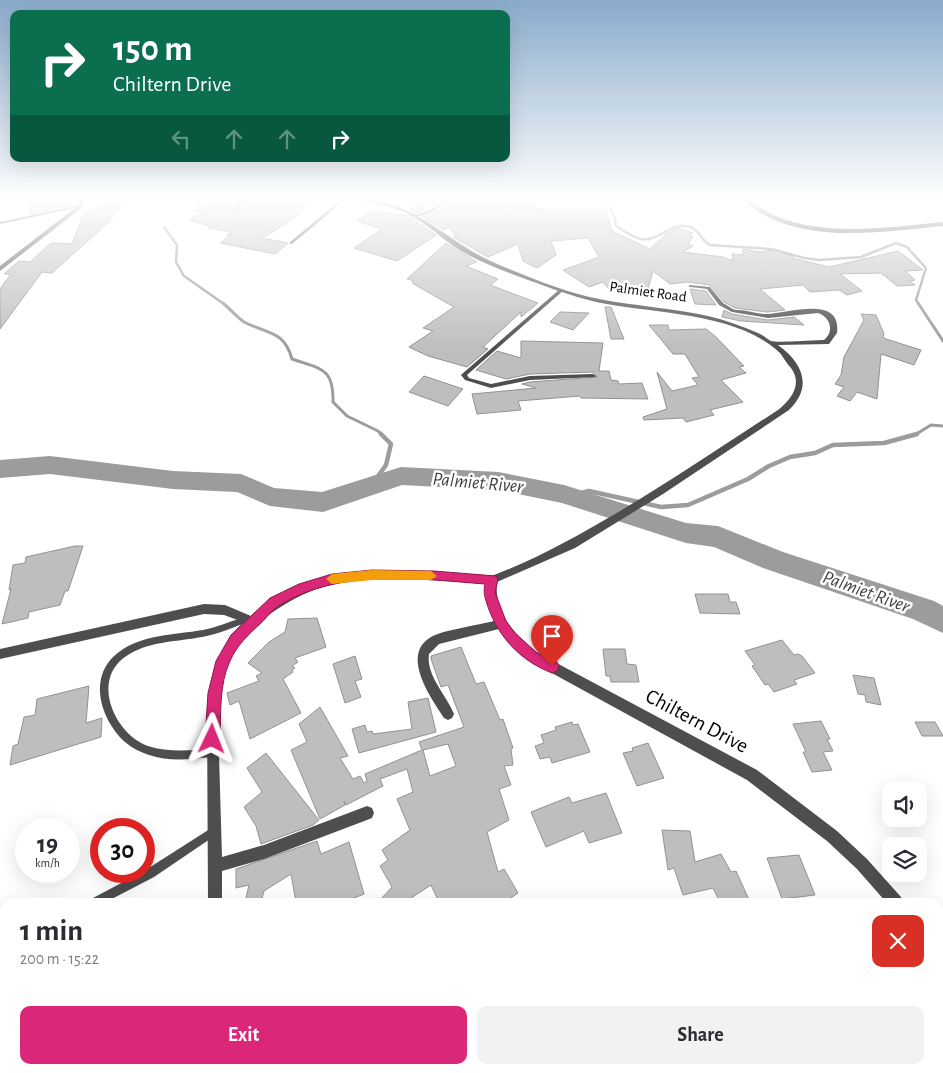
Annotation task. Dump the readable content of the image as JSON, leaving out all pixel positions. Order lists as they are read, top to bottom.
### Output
{
  "streets": {
    "street": ["Palmiet Road", "Chiltern Drive"]
  },
  "crossings": [
    ["Palmiet Road", "Chiltern Drive"]
  ],
  "water": ["Palmiet River"],
  "page": {
    "turn": ["150 m", "Chiltern Drive"],
    "speed": "19 km/h",
    "limit": "30",
    "heading": ["1 min", "200 m · 15:22"],
    "buttons": ["Exit", "Share"]
  }
}
